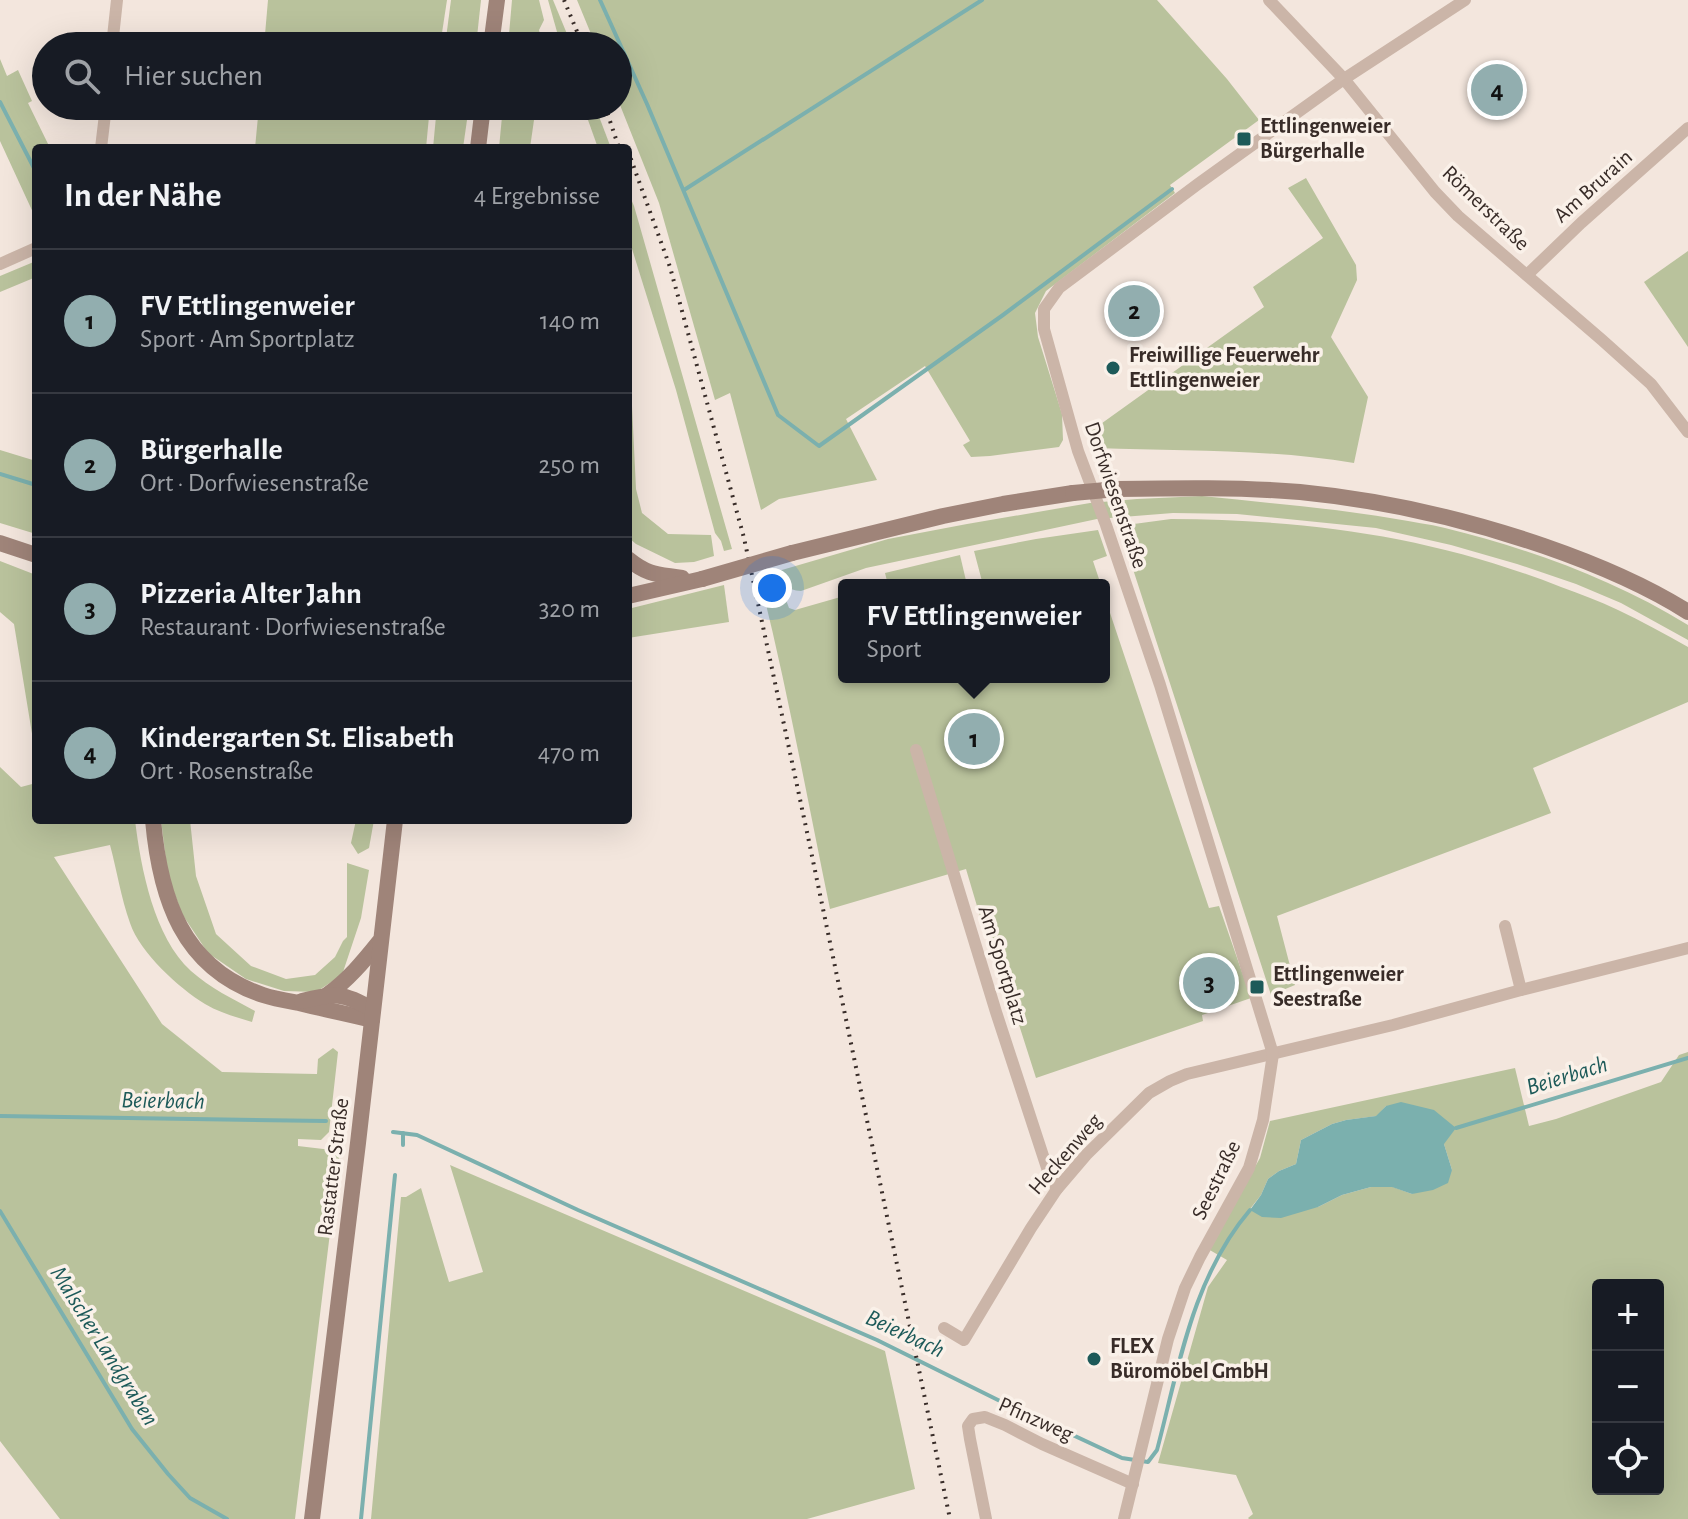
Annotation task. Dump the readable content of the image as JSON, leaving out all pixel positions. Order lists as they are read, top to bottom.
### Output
{
  "streets": {
    "main road": ["Rastatter Straße"],
    "street": [
      "Am Brurain",
      "Römerstraße",
      "Dorfwiesenstraße",
      "Am Sportplatz",
      "Heckenweg",
      "Seestraße",
      "Pfinzweg"
    ]
  },
  "crossings": [
    ["Am Brurain", "Römerstraße"],
    ["Römerstraße", "Dorfwiesenstraße"],
    ["Dorfwiesenstraße", "Heckenweg"],
    ["Dorfwiesenstraße", "Seestraße"],
    ["Am Sportplatz", "Heckenweg"],
    ["Heckenweg", "Seestraße"],
    ["Seestraße", "Pfinzweg"]
  ],
  "water": ["Beierbach", "Malscher Landgraben"],
  "places": {
    "transit": ["Ettlingenweier Bürgerhalle", "Ettlingenweier Seestraße"],
    "other": ["Freiwillige Feuerwehr Ettlingenweier", "FLEX Büromöbel GmbH"]
  },
  "page": {
    "search": "Hier suchen",
    "pins": [
      "4",
      "2",
      "1",
      "3"
    ],
    "heading": ["In der Nähe", "4 Ergebnisse"],
    "list": [
      {
        "mark": "1",
        "name": "FV Ettlingenweier",
        "note": "Sport · Am Sportplatz",
        "value": "140 m"
      },
      {
        "mark": "2",
        "name": "Bürgerhalle",
        "note": "Ort · Dorfwiesenstraße",
        "value": "250 m"
      },
      {
        "mark": "3",
        "name": "Pizzeria Alter Jahn",
        "note": "Restaurant · Dorfwiesenstraße",
        "value": "320 m"
      },
      {
        "mark": "4",
        "name": "Kindergarten St. Elisabeth",
        "note": "Ort · Rosenstraße",
        "value": "470 m"
      }
    ],
    "popup": ["FV Ettlingenweier", "Sport"],
    "map_buttons": ["+", "−"]
  }
}
